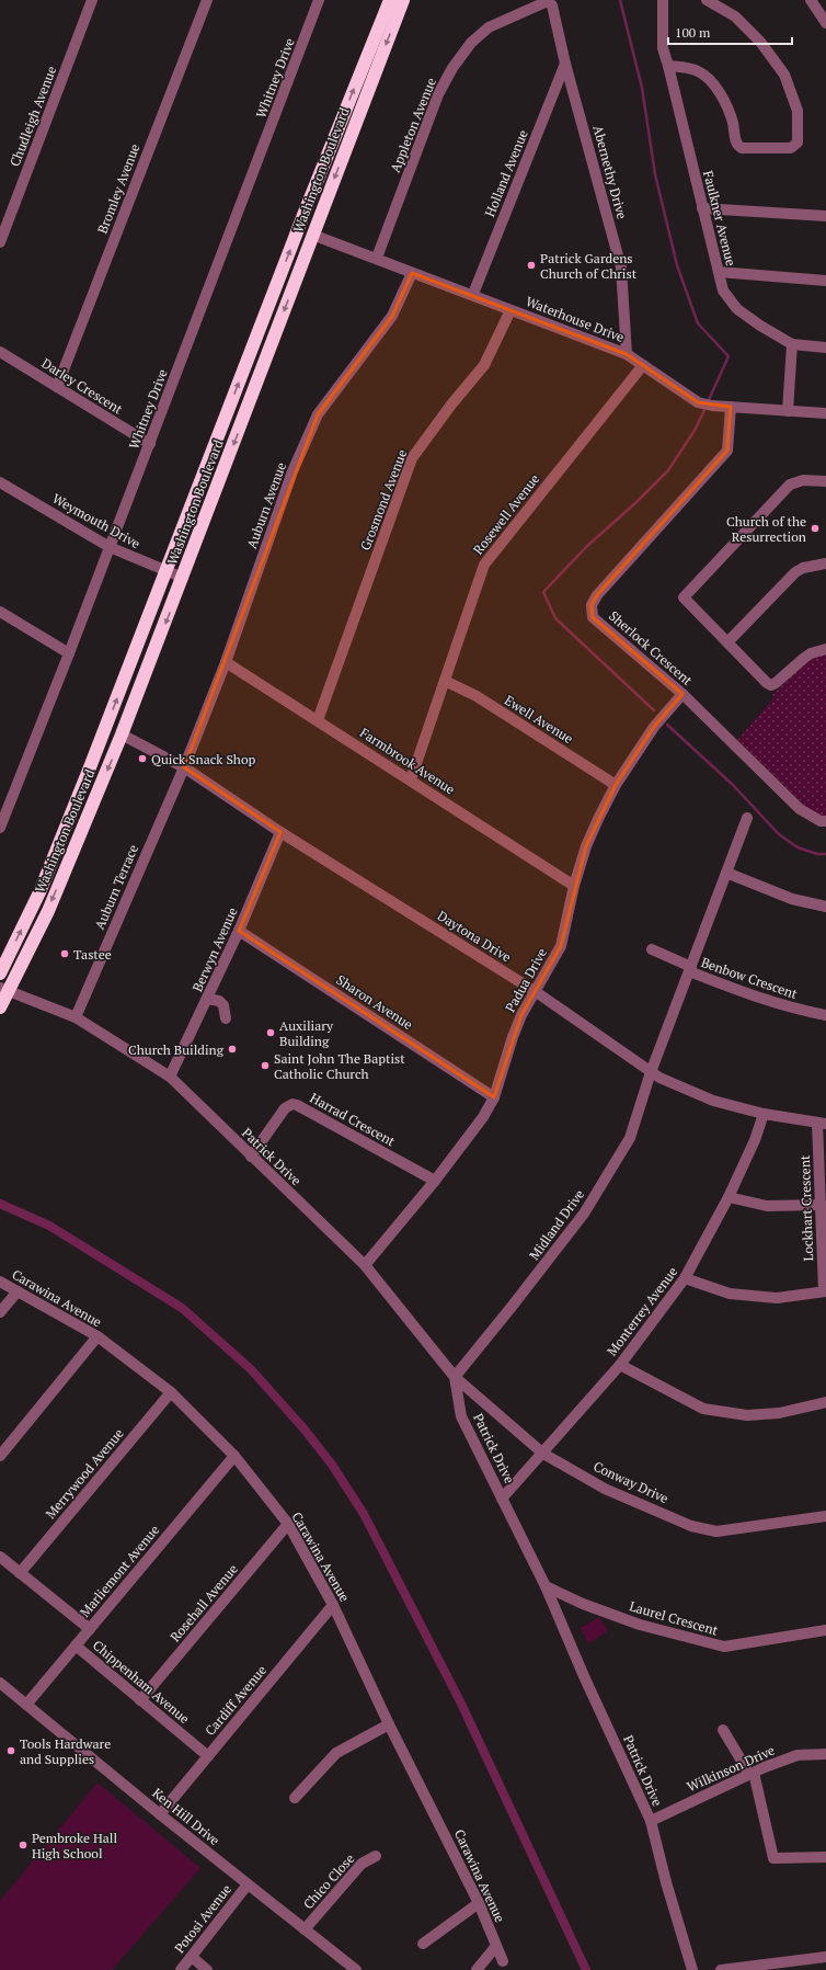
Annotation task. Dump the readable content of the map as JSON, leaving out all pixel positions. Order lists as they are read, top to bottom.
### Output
{
  "streets": {
    "highway": ["Washington Boulevard"],
    "street": [
      "Whitney Drive",
      "Chudleigh Avenue",
      "Appleton Avenue",
      "Abernethy Drive",
      "Holland Avenue",
      "Bromley Avenue",
      "Faulkner Avenue",
      "Waterhouse Drive",
      "Darley Crescent",
      "Grosmond Avenue",
      "Auburn Avenue",
      "Rosewell Avenue",
      "Weymouth Drive",
      "Sherlock Crescent",
      "Ewell Avenue",
      "Farmbrook Avenue",
      "Auburn Terrace",
      "Daytona Drive",
      "Berwyn Avenue",
      "Benbow Crescent",
      "Padua Drive",
      "Sharon Avenue",
      "Harrad Crescent",
      "Patrick Drive",
      "Lockhart Crescent",
      "Midland Drive",
      "Carawina Avenue",
      "Monterrey Avenue",
      "Merrywood Avenue",
      "Conway Drive",
      "Marliemont Avenue",
      "Rosehall Avenue",
      "Laurel Crescent",
      "Chippenham Avenue",
      "Cardiff Avenue",
      "Wilkinson Drive",
      "Ken Hill Drive",
      "Chico Close",
      "Potosi Avenue"
    ]
  },
  "crossings": [
    ["Whitney Drive", "Darley Crescent"],
    ["Whitney Drive", "Weymouth Drive"],
    ["Appleton Avenue", "Abernethy Drive"],
    ["Appleton Avenue", "Waterhouse Drive"],
    ["Washington Boulevard", "Waterhouse Drive"],
    ["Washington Boulevard", "Weymouth Drive"],
    ["Washington Boulevard", "Daytona Drive"],
    ["Washington Boulevard", "Patrick Drive"],
    ["Abernethy Drive", "Holland Avenue"],
    ["Abernethy Drive", "Waterhouse Drive"],
    ["Holland Avenue", "Waterhouse Drive"],
    ["Bromley Avenue", "Darley Crescent"],
    ["Waterhouse Drive", "Grosmond Avenue"],
    ["Waterhouse Drive", "Auburn Avenue"],
    ["Waterhouse Drive", "Rosewell Avenue"],
    ["Waterhouse Drive", "Sherlock Crescent"],
    ["Grosmond Avenue", "Farmbrook Avenue"],
    ["Auburn Avenue", "Farmbrook Avenue"],
    ["Auburn Avenue", "Auburn Terrace"],
    ["Auburn Avenue", "Daytona Drive"],
    ["Rosewell Avenue", "Ewell Avenue"],
    ["Rosewell Avenue", "Farmbrook Avenue"],
    ["Sherlock Crescent", "Padua Drive"],
    ["Ewell Avenue", "Padua Drive"],
    ["Farmbrook Avenue", "Padua Drive"],
    ["Auburn Terrace", "Daytona Drive"],
    ["Auburn Terrace", "Patrick Drive"],
    ["Daytona Drive", "Berwyn Avenue"],
    ["Daytona Drive", "Padua Drive"],
    ["Daytona Drive", "Lockhart Crescent"],
    ["Daytona Drive", "Midland Drive"],
    ["Daytona Drive", "Monterrey Avenue"],
    ["Berwyn Avenue", "Sharon Avenue"],
    ["Berwyn Avenue", "Patrick Drive"],
    ["Benbow Crescent", "Midland Drive"],
    ["Padua Drive", "Sharon Avenue"],
    ["Padua Drive", "Harrad Crescent"],
    ["Padua Drive", "Patrick Drive"],
    ["Harrad Crescent", "Patrick Drive"],
    ["Patrick Drive", "Midland Drive"],
    ["Patrick Drive", "Monterrey Avenue"],
    ["Patrick Drive", "Conway Drive"],
    ["Patrick Drive", "Laurel Crescent"],
    ["Patrick Drive", "Wilkinson Drive"],
    ["Midland Drive", "Conway Drive"],
    ["Carawina Avenue", "Merrywood Avenue"],
    ["Carawina Avenue", "Marliemont Avenue"],
    ["Carawina Avenue", "Rosehall Avenue"],
    ["Carawina Avenue", "Cardiff Avenue"],
    ["Monterrey Avenue", "Conway Drive"],
    ["Merrywood Avenue", "Chippenham Avenue"],
    ["Marliemont Avenue", "Chippenham Avenue"],
    ["Marliemont Avenue", "Ken Hill Drive"],
    ["Rosehall Avenue", "Chippenham Avenue"],
    ["Chippenham Avenue", "Cardiff Avenue"],
    ["Cardiff Avenue", "Ken Hill Drive"],
    ["Ken Hill Drive", "Chico Close"],
    ["Ken Hill Drive", "Potosi Avenue"]
  ],
  "places": [
    "Patrick Gardens Church of Christ",
    "Church of the Resurrection",
    "Quick Snack Shop",
    "Tastee",
    "Auxiliary Building",
    "Church Building",
    "Saint John The Baptist Catholic Church",
    "Tools Hardware and Supplies",
    "Pembroke Hall High School"
  ],
  "scale_bar": "100 m"
}
